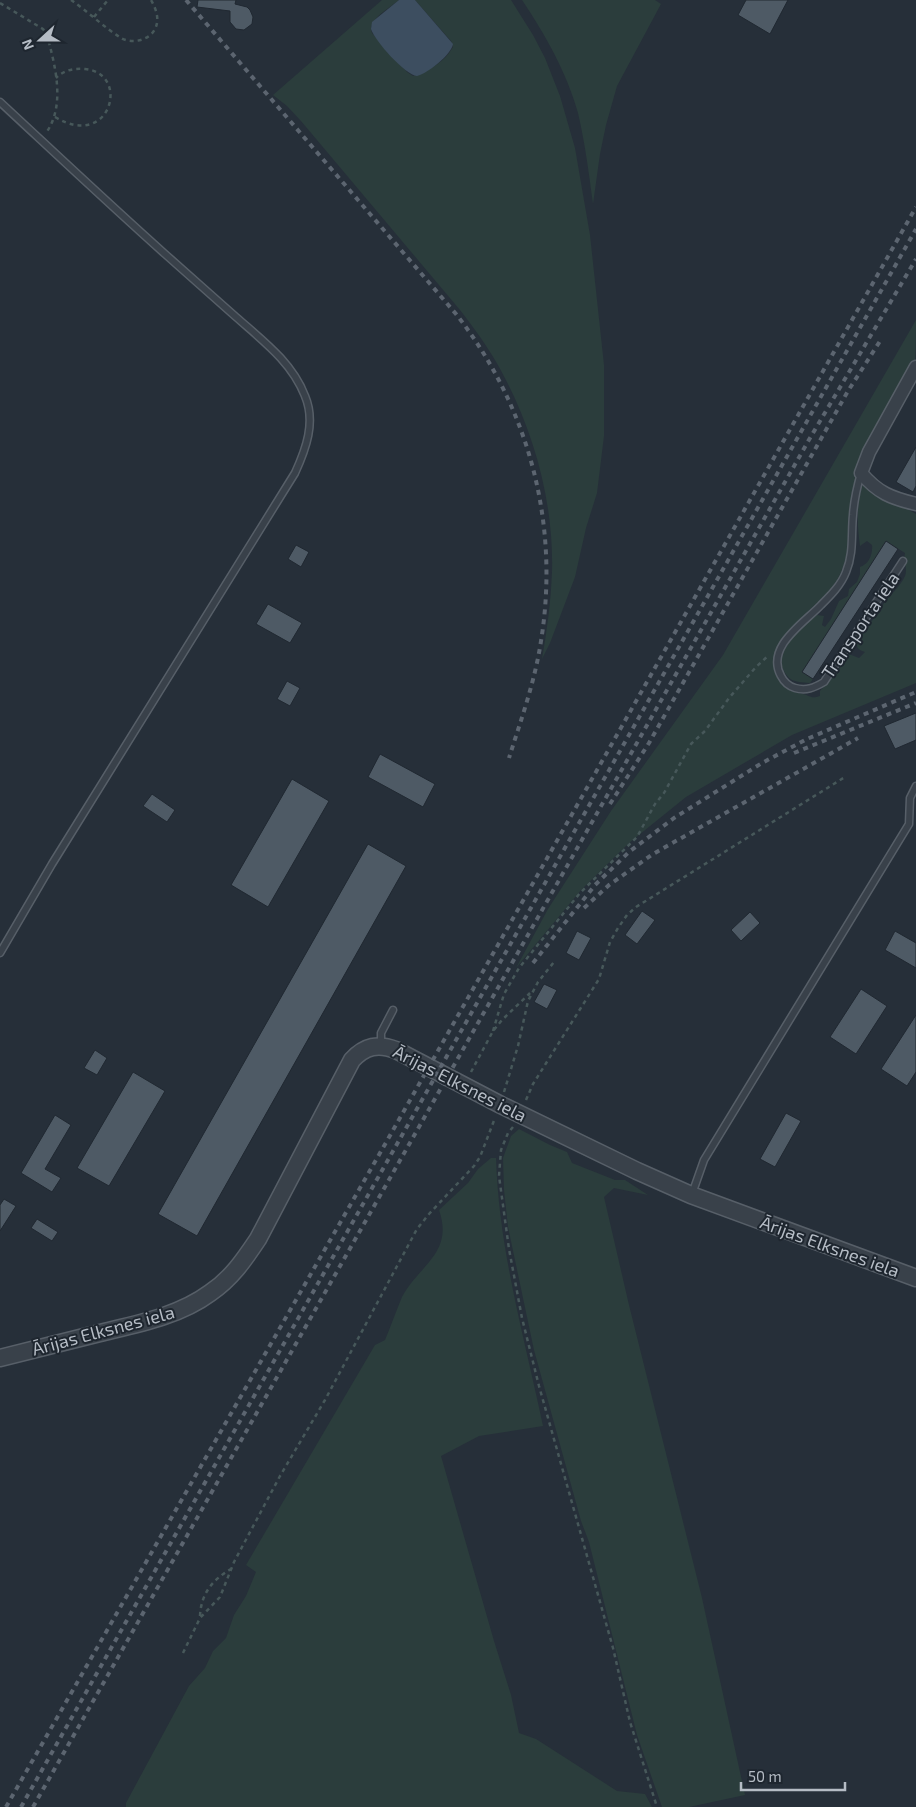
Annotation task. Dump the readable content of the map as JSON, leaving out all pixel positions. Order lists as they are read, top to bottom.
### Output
{
  "streets": {
    "street": ["Transporta iela", "Ārijas Elksnes iela"]
  },
  "scale_bar": "50 m",
  "north": "left"
}
